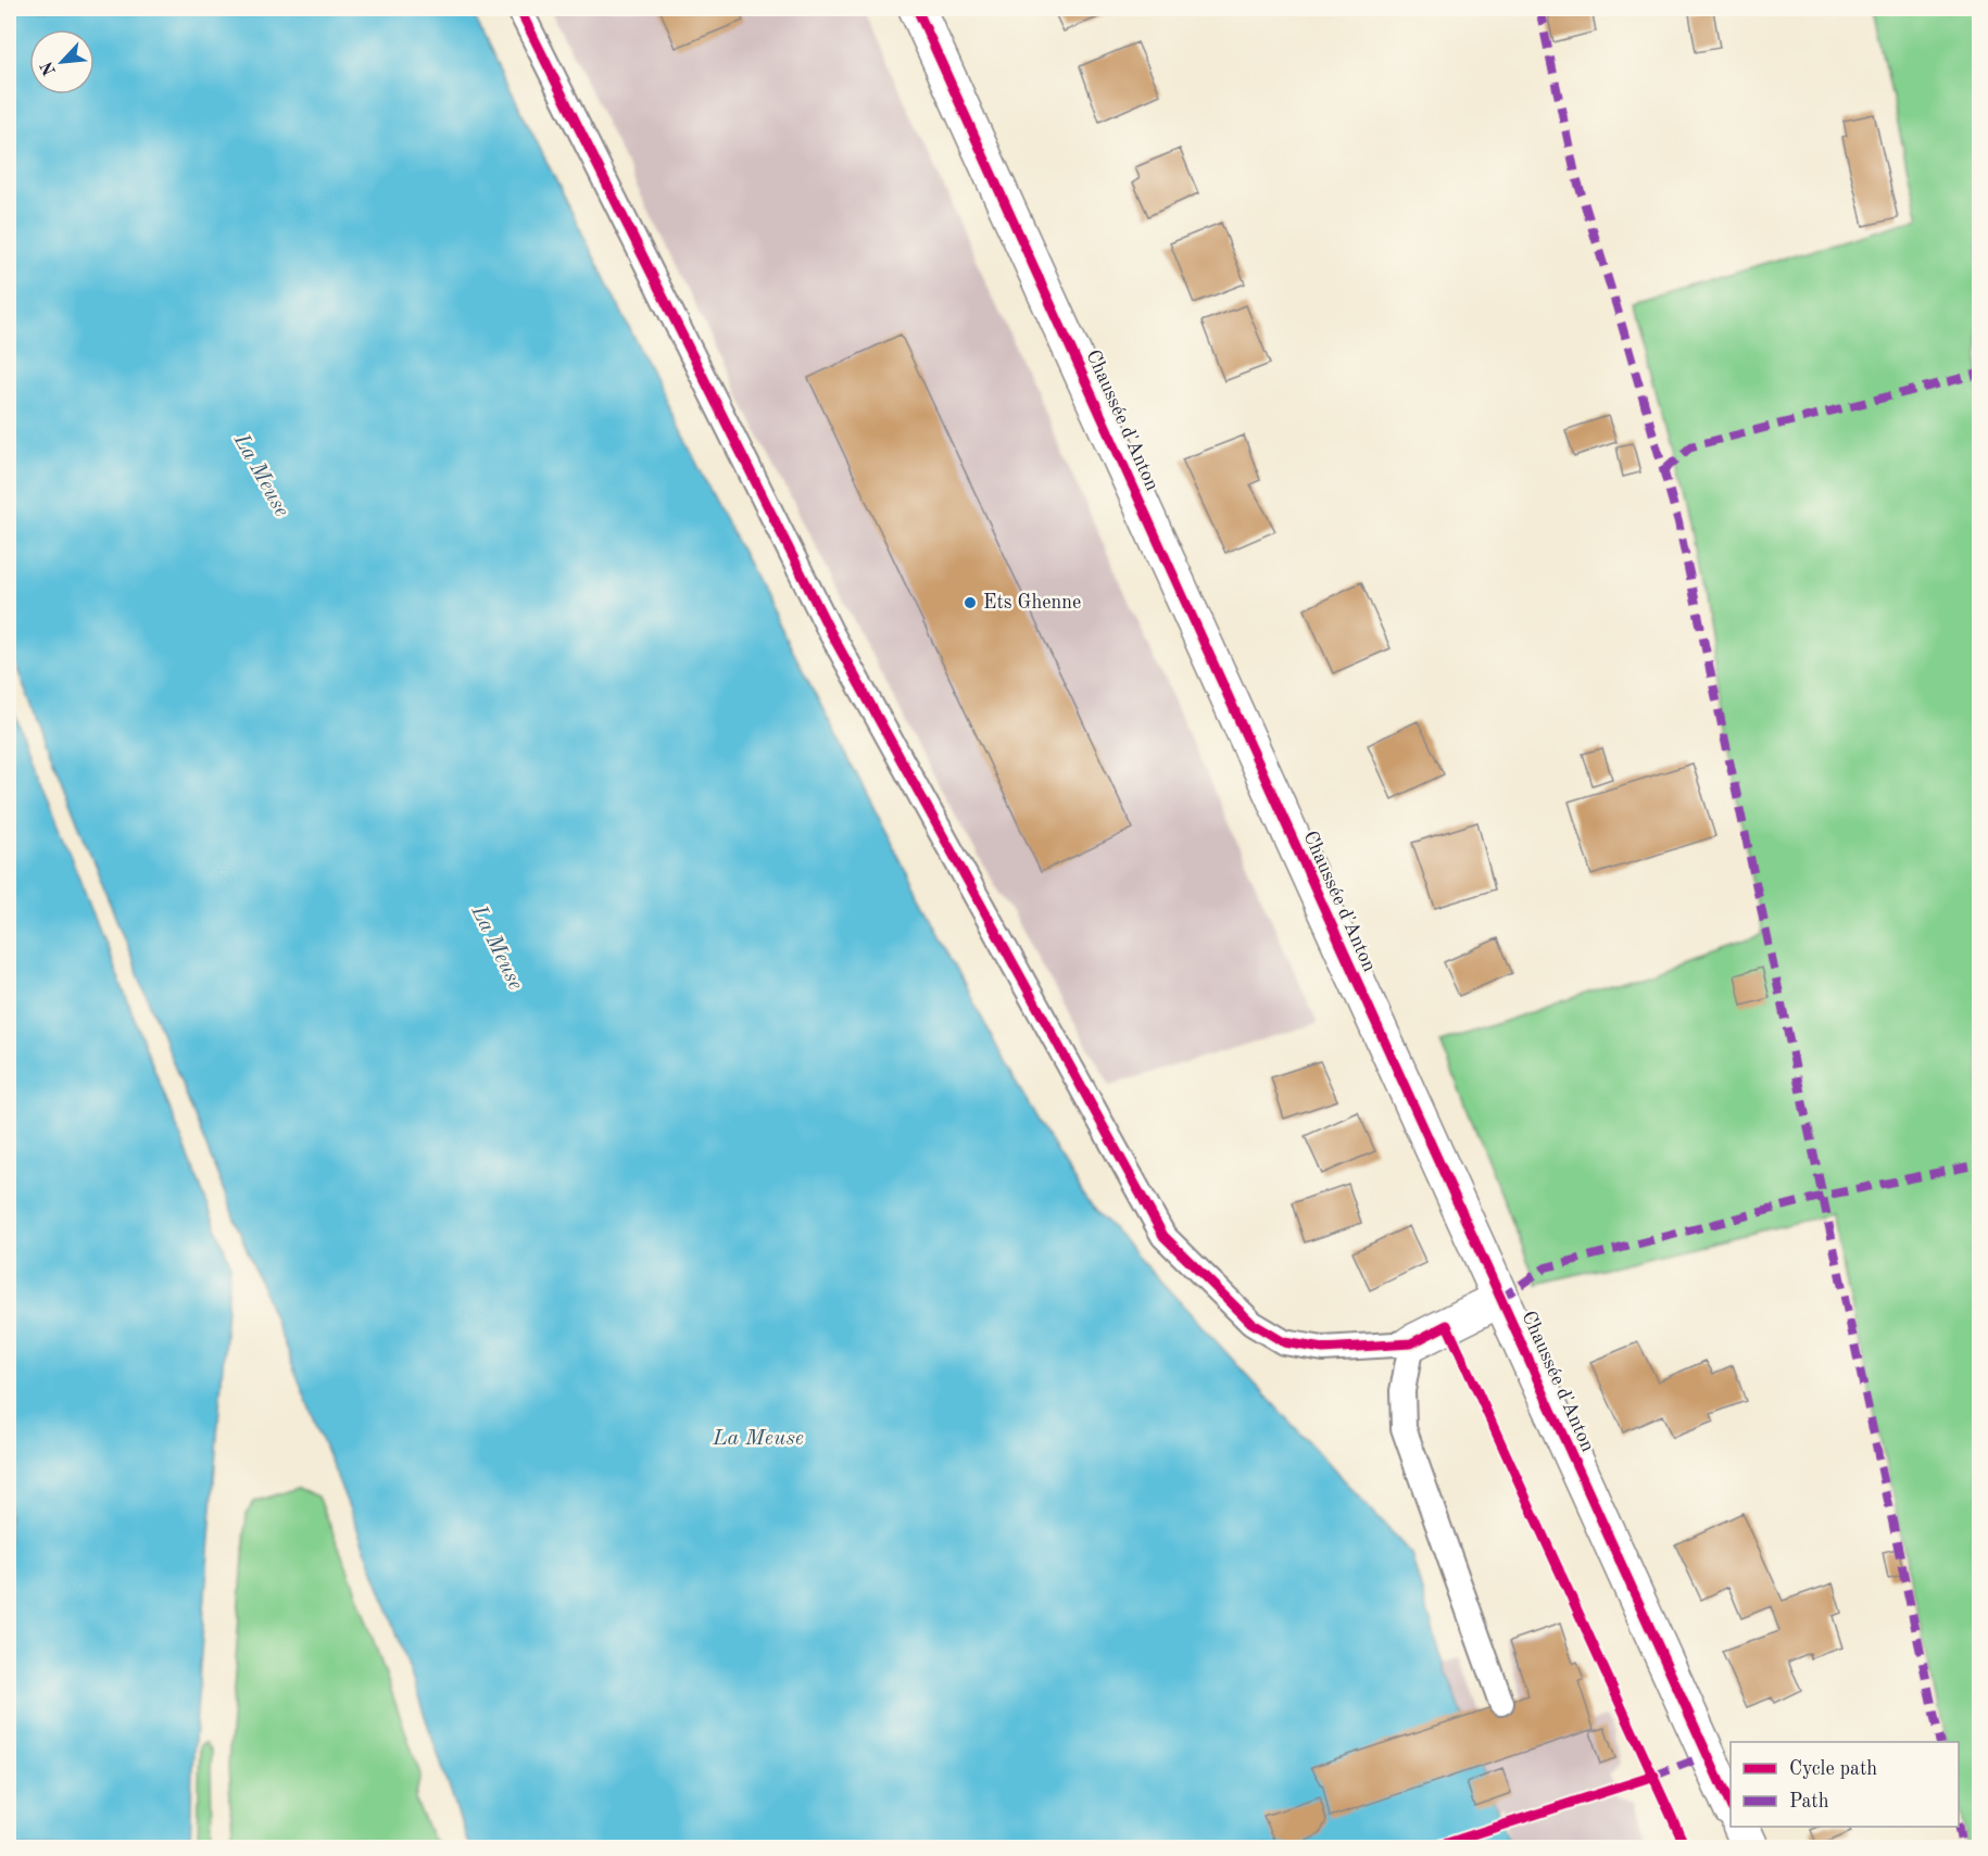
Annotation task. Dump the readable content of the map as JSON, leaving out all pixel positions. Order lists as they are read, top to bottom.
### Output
{
  "streets": {
    "main road": ["Chaussée d'Anton"]
  },
  "water": ["La Meuse"],
  "places": ["Ets Ghenne"],
  "legend": ["Cycle path", "Path"],
  "north": "bottom left"
}
